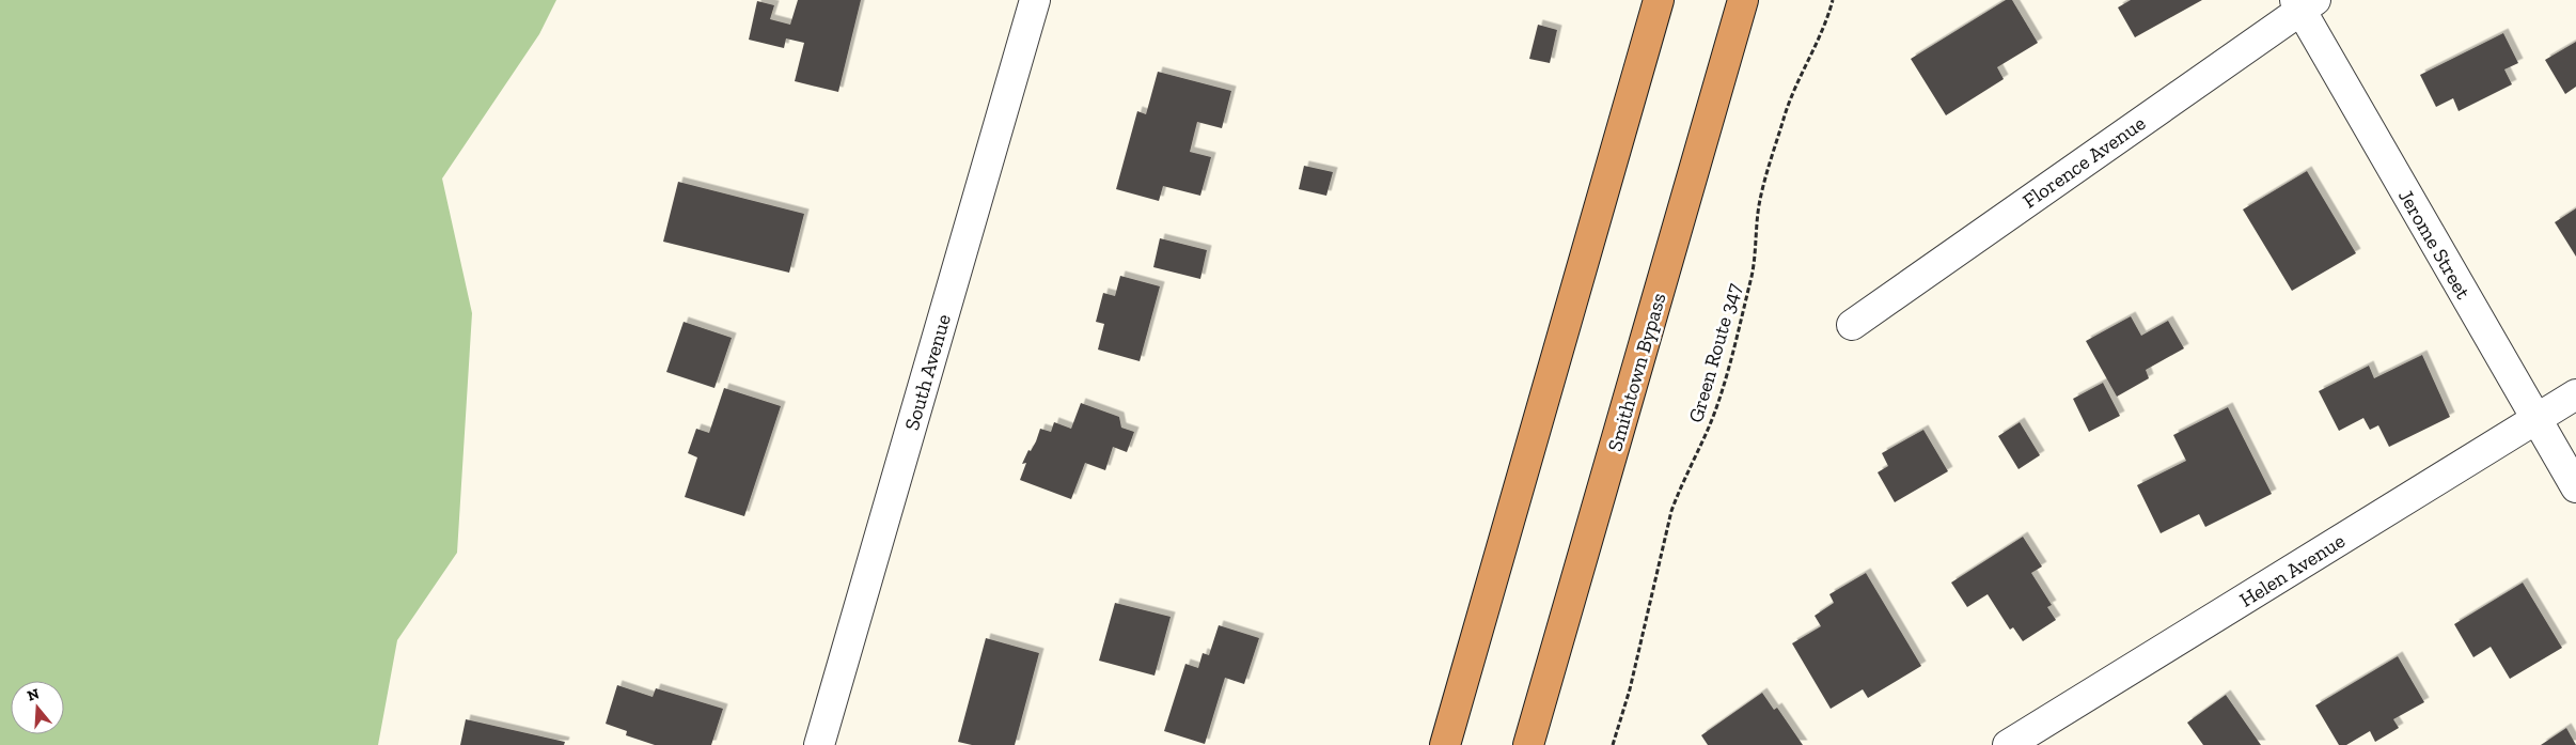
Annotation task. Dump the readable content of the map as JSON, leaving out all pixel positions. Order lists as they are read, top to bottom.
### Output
{
  "streets": {
    "highway": ["Smithtown Bypass"],
    "street": [
      "Florence Avenue",
      "Jerome Street",
      "South Avenue",
      "Helen Avenue"
    ],
    "path": ["Green Route 347"]
  },
  "crossings": [
    ["Florence Avenue", "Jerome Street"],
    ["Jerome Street", "Helen Avenue"]
  ],
  "north": "top"
}
